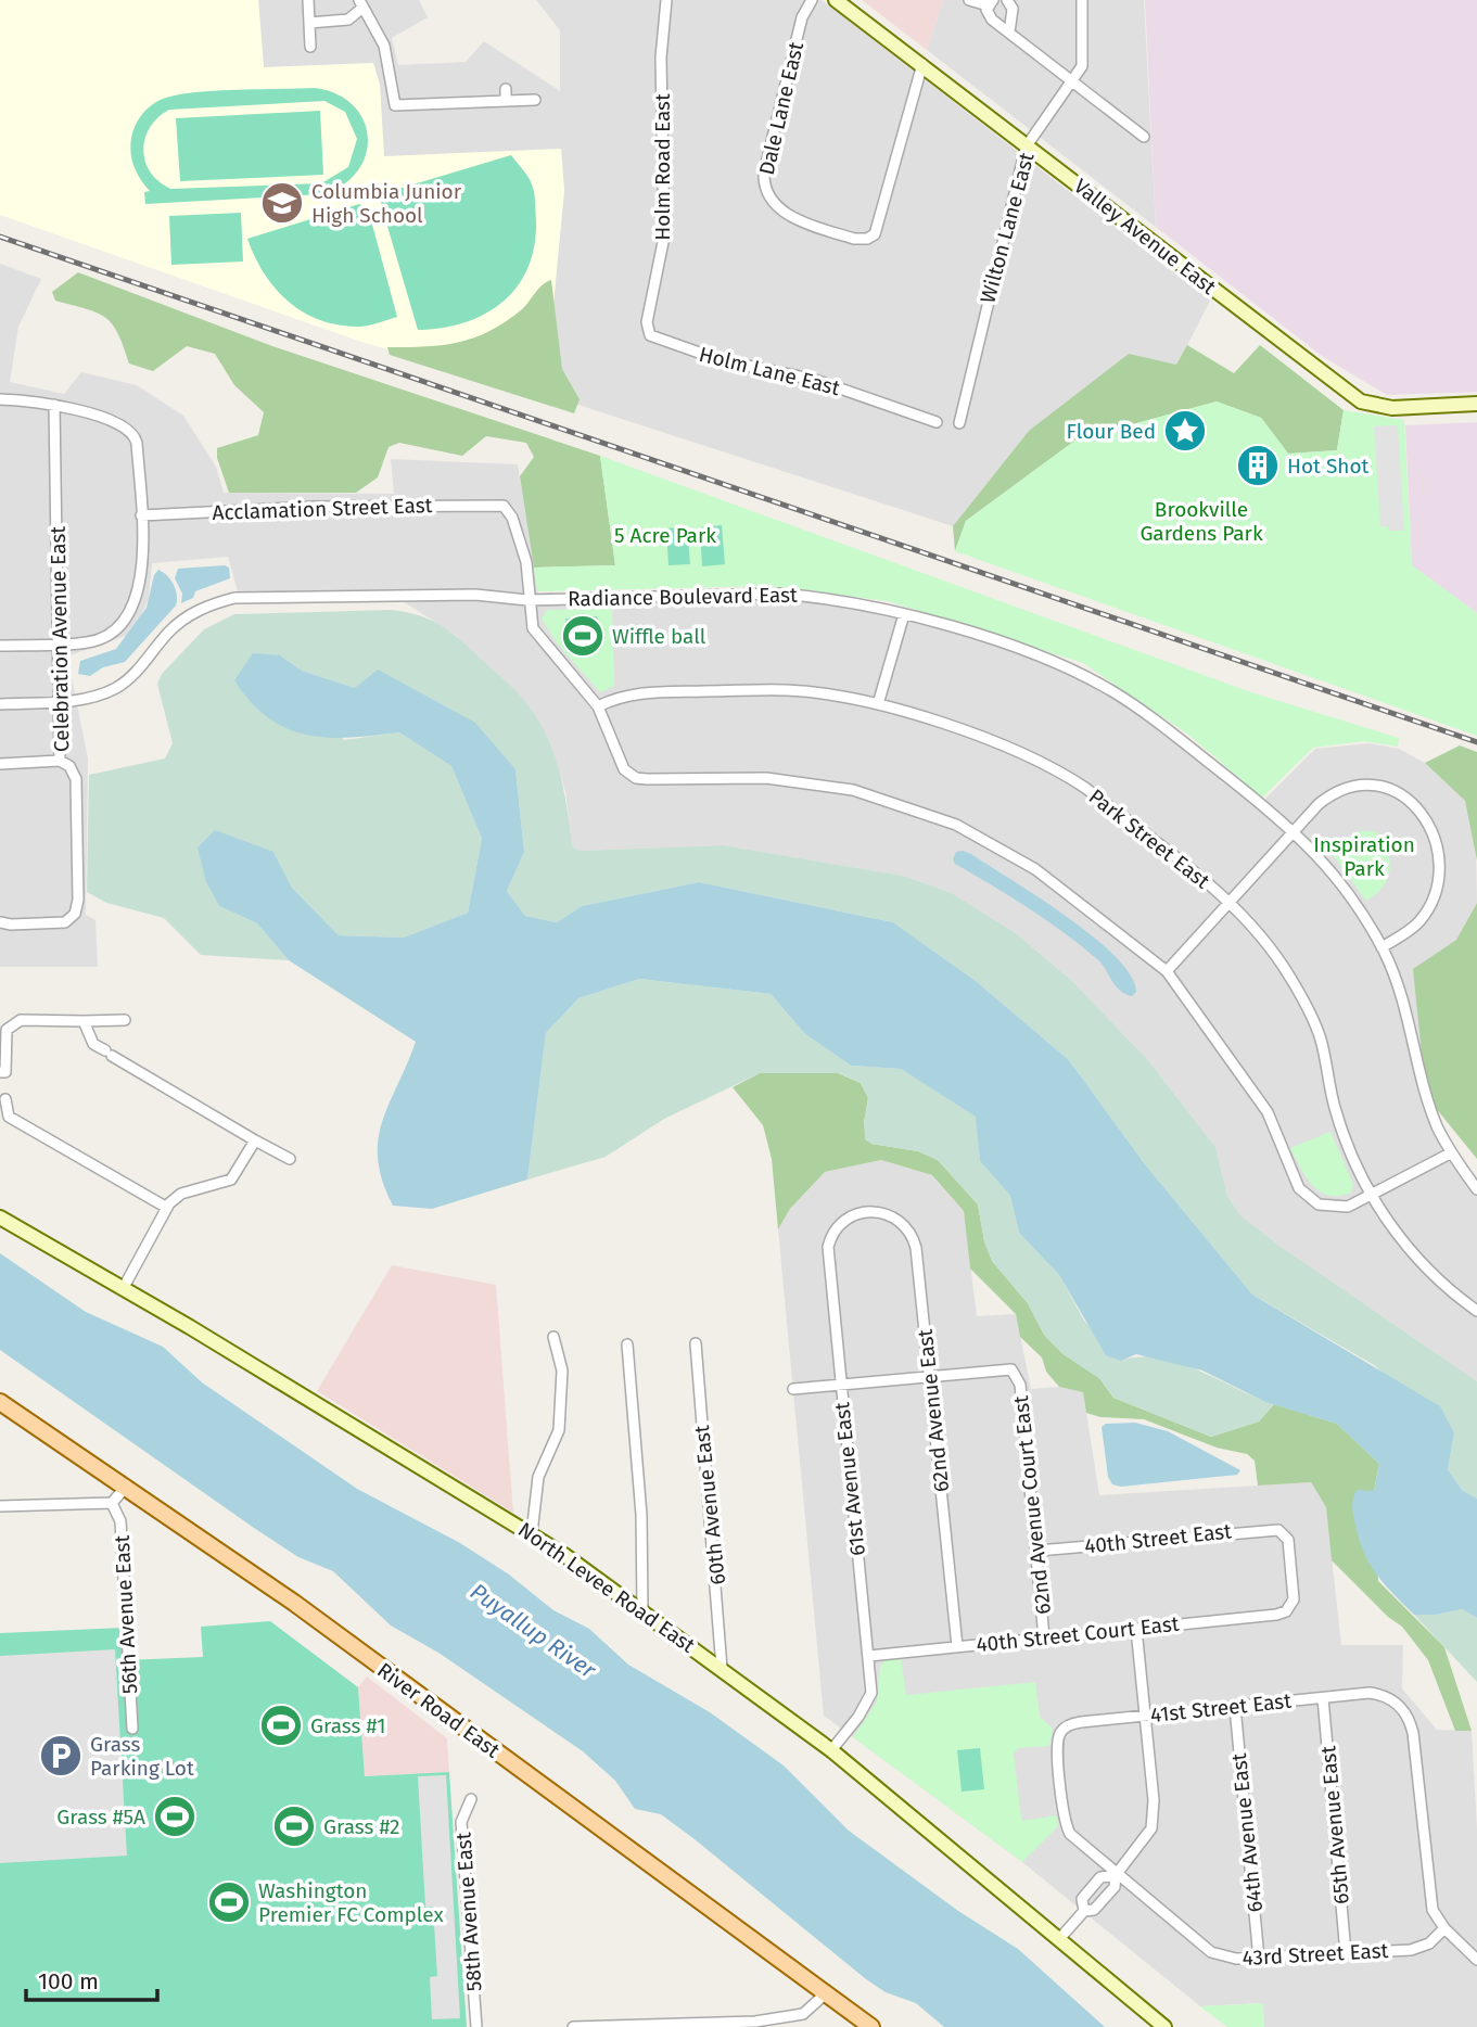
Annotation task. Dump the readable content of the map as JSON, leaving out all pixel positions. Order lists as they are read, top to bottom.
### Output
{
  "streets": {
    "main road": ["River Road East"],
    "street": [
      "Dale Lane East",
      "Holm Road East",
      "Wilton Lane East",
      "Valley Avenue East",
      "Holm Lane East",
      "Acclamation Street East",
      "Radiance Boulevard East",
      "Celebration Avenue East",
      "Park Street East",
      "62nd Avenue East",
      "61st Avenue East",
      "60th Avenue East",
      "62nd Avenue Court East",
      "40th Street East",
      "North Levee Road East",
      "56th Avenue East",
      "40th Street Court East",
      "41st Street East",
      "65th Avenue East",
      "64th Avenue East",
      "58th Avenue East",
      "43rd Street East"
    ]
  },
  "crossings": [
    ["Dale Lane East", "Valley Avenue East"],
    ["Holm Road East", "Holm Lane East"],
    ["Wilton Lane East", "Valley Avenue East"],
    ["Acclamation Street East", "Radiance Boulevard East"],
    ["Radiance Boulevard East", "Celebration Avenue East"],
    ["62nd Avenue East", "61st Avenue East"],
    ["62nd Avenue East", "62nd Avenue Court East"],
    ["62nd Avenue East", "40th Street Court East"],
    ["61st Avenue East", "North Levee Road East"],
    ["61st Avenue East", "40th Street Court East"],
    ["60th Avenue East", "North Levee Road East"],
    ["62nd Avenue Court East", "40th Street East"],
    ["62nd Avenue Court East", "40th Street Court East"],
    ["40th Street East", "40th Street Court East"],
    ["41st Street East", "65th Avenue East"],
    ["41st Street East", "64th Avenue East"],
    ["41st Street East", "43rd Street East"],
    ["65th Avenue East", "43rd Street East"],
    ["64th Avenue East", "43rd Street East"]
  ],
  "water": ["Puyallup River"],
  "parks": ["Brookville Gardens Park", "5 Acre Park", "Inspiration Park"],
  "places": {
    "school or university": ["Columbia Junior High School"],
    "place": ["Flour Bed"],
    "building": ["Hot Shot"],
    "sports": [
      "Wiffle ball",
      "Grass #1",
      "Grass #5A",
      "Grass #2",
      "Washington Premier FC Complex"
    ],
    "parking": ["Grass Parking Lot"]
  },
  "scale_bar": "100 m"
}
